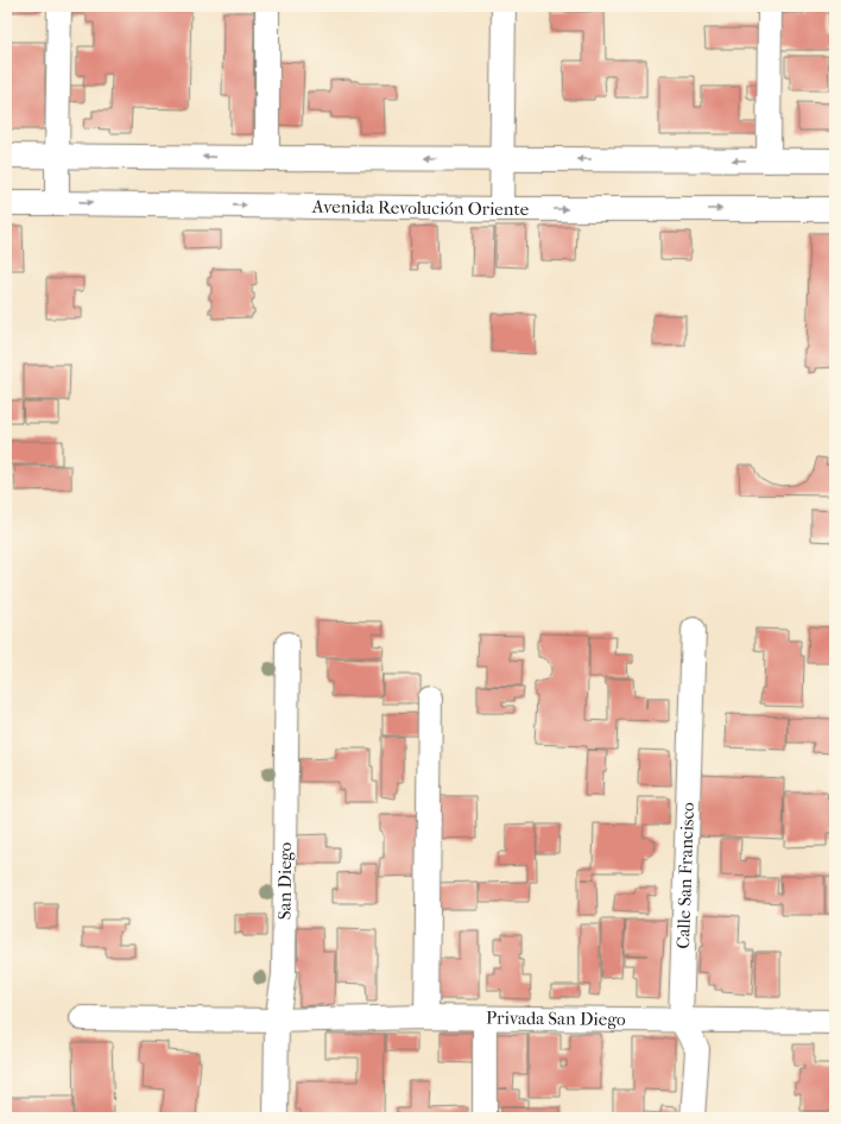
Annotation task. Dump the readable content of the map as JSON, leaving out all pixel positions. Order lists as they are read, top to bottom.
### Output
{
  "streets": {
    "street": [
      "Avenida Revolución Oriente",
      "Calle San Francisco",
      "San Diego",
      "Privada San Diego"
    ]
  },
  "crossings": [
    ["Calle San Francisco", "Privada San Diego"],
    ["San Diego", "Privada San Diego"]
  ]
}
